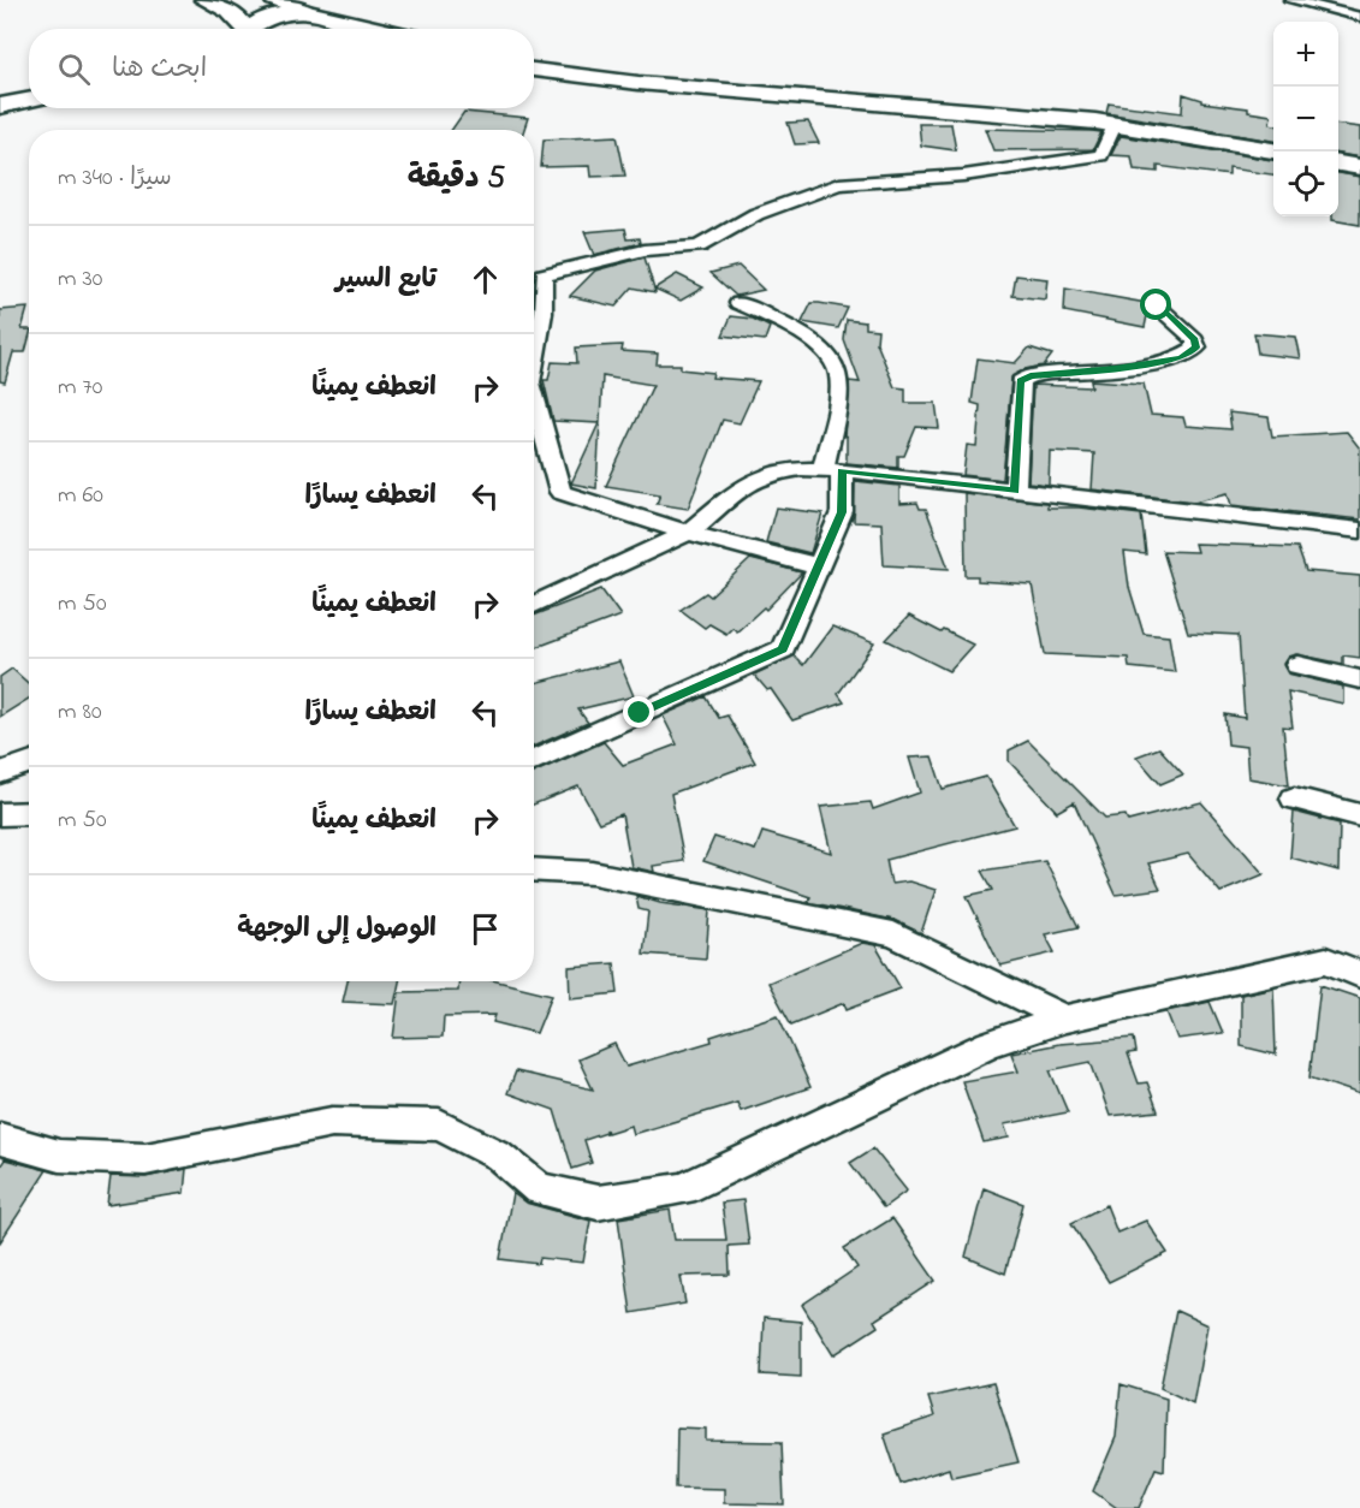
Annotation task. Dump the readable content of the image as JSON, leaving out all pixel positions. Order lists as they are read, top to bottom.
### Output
{
  "page": {
    "map_buttons": ["+", "−"],
    "search": "ابحث هنا",
    "heading": ["5 دقيقة", "سيرًا · 340 m"],
    "list": [
      ["تابع السير", "30 m"],
      ["انعطف يمينًا", "70 m"],
      ["انعطف يسارًا", "60 m"],
      ["انعطف يمينًا", "50 m"],
      ["انعطف يسارًا", "80 m"],
      ["انعطف يمينًا", "50 m"],
      "الوصول إلى الوجهة"
    ]
  }
}
